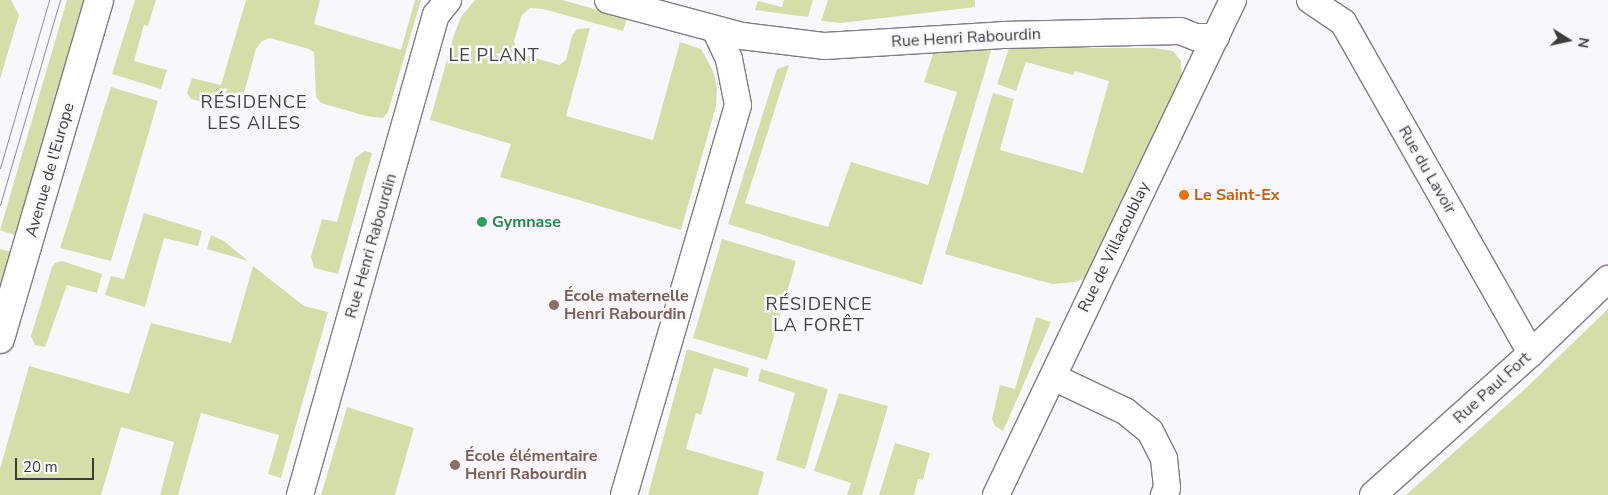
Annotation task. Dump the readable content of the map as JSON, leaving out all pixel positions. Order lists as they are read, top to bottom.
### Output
{
  "streets": {
    "main road": ["Avenue de l'Europe"],
    "street": [
      "Rue Henri Rabourdin",
      "Rue du Lavoir",
      "Rue de Villacoublay",
      "Rue Paul Fort"
    ]
  },
  "crossings": [
    ["Rue Henri Rabourdin", "Rue de Villacoublay"],
    ["Rue du Lavoir", "Rue Paul Fort"]
  ],
  "districts": ["LE PLANT", "RÉSIDENCE LES AILES", "RÉSIDENCE LA FORÊT"],
  "places": [
    "Le Saint-Ex",
    "Gymnase",
    "École maternelle Henri Rabourdin",
    "École élémentaire Henri Rabourdin"
  ],
  "scale_bar": "20 m",
  "north": "right"
}
